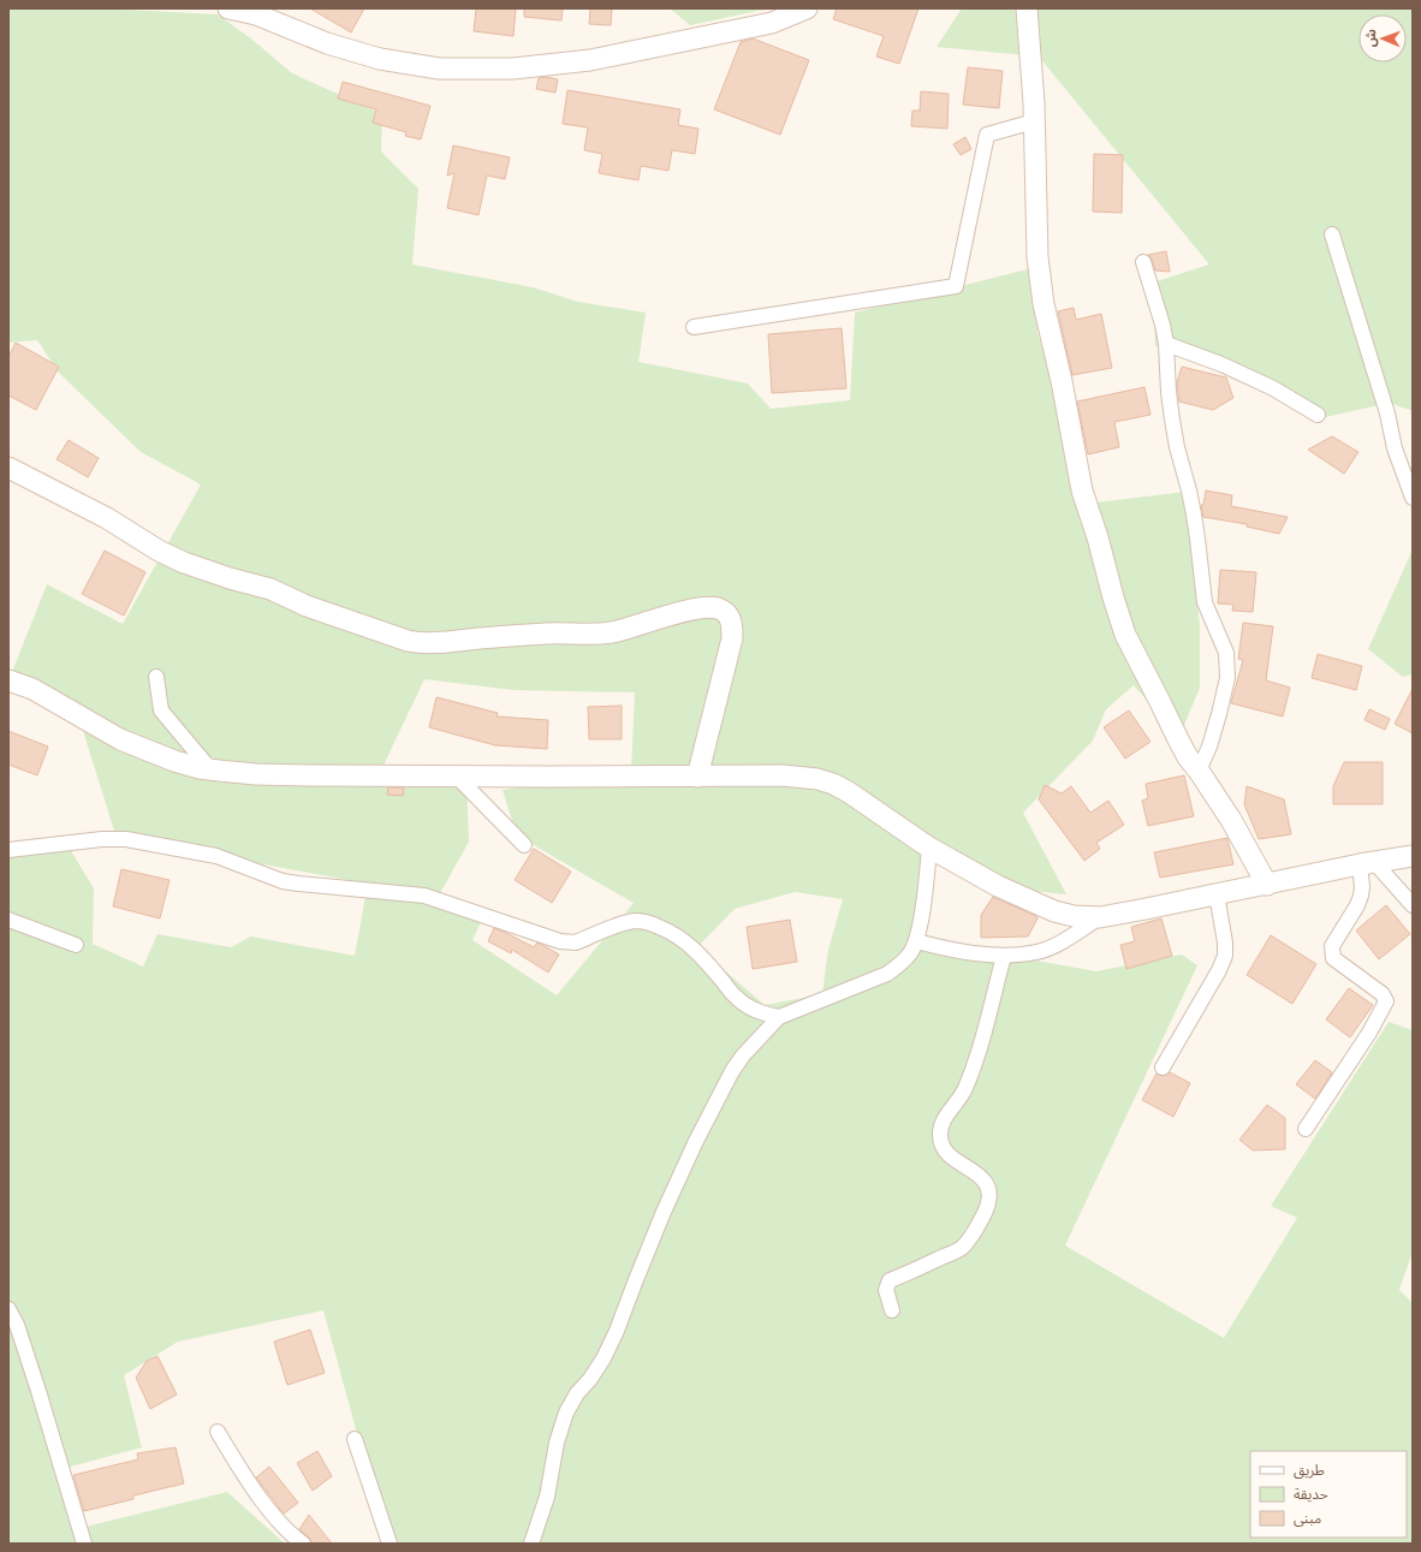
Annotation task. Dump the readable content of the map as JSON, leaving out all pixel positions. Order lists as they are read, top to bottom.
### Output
{
  "legend": ["طريق", "حديقة", "مبنى"],
  "north": "left"
}
